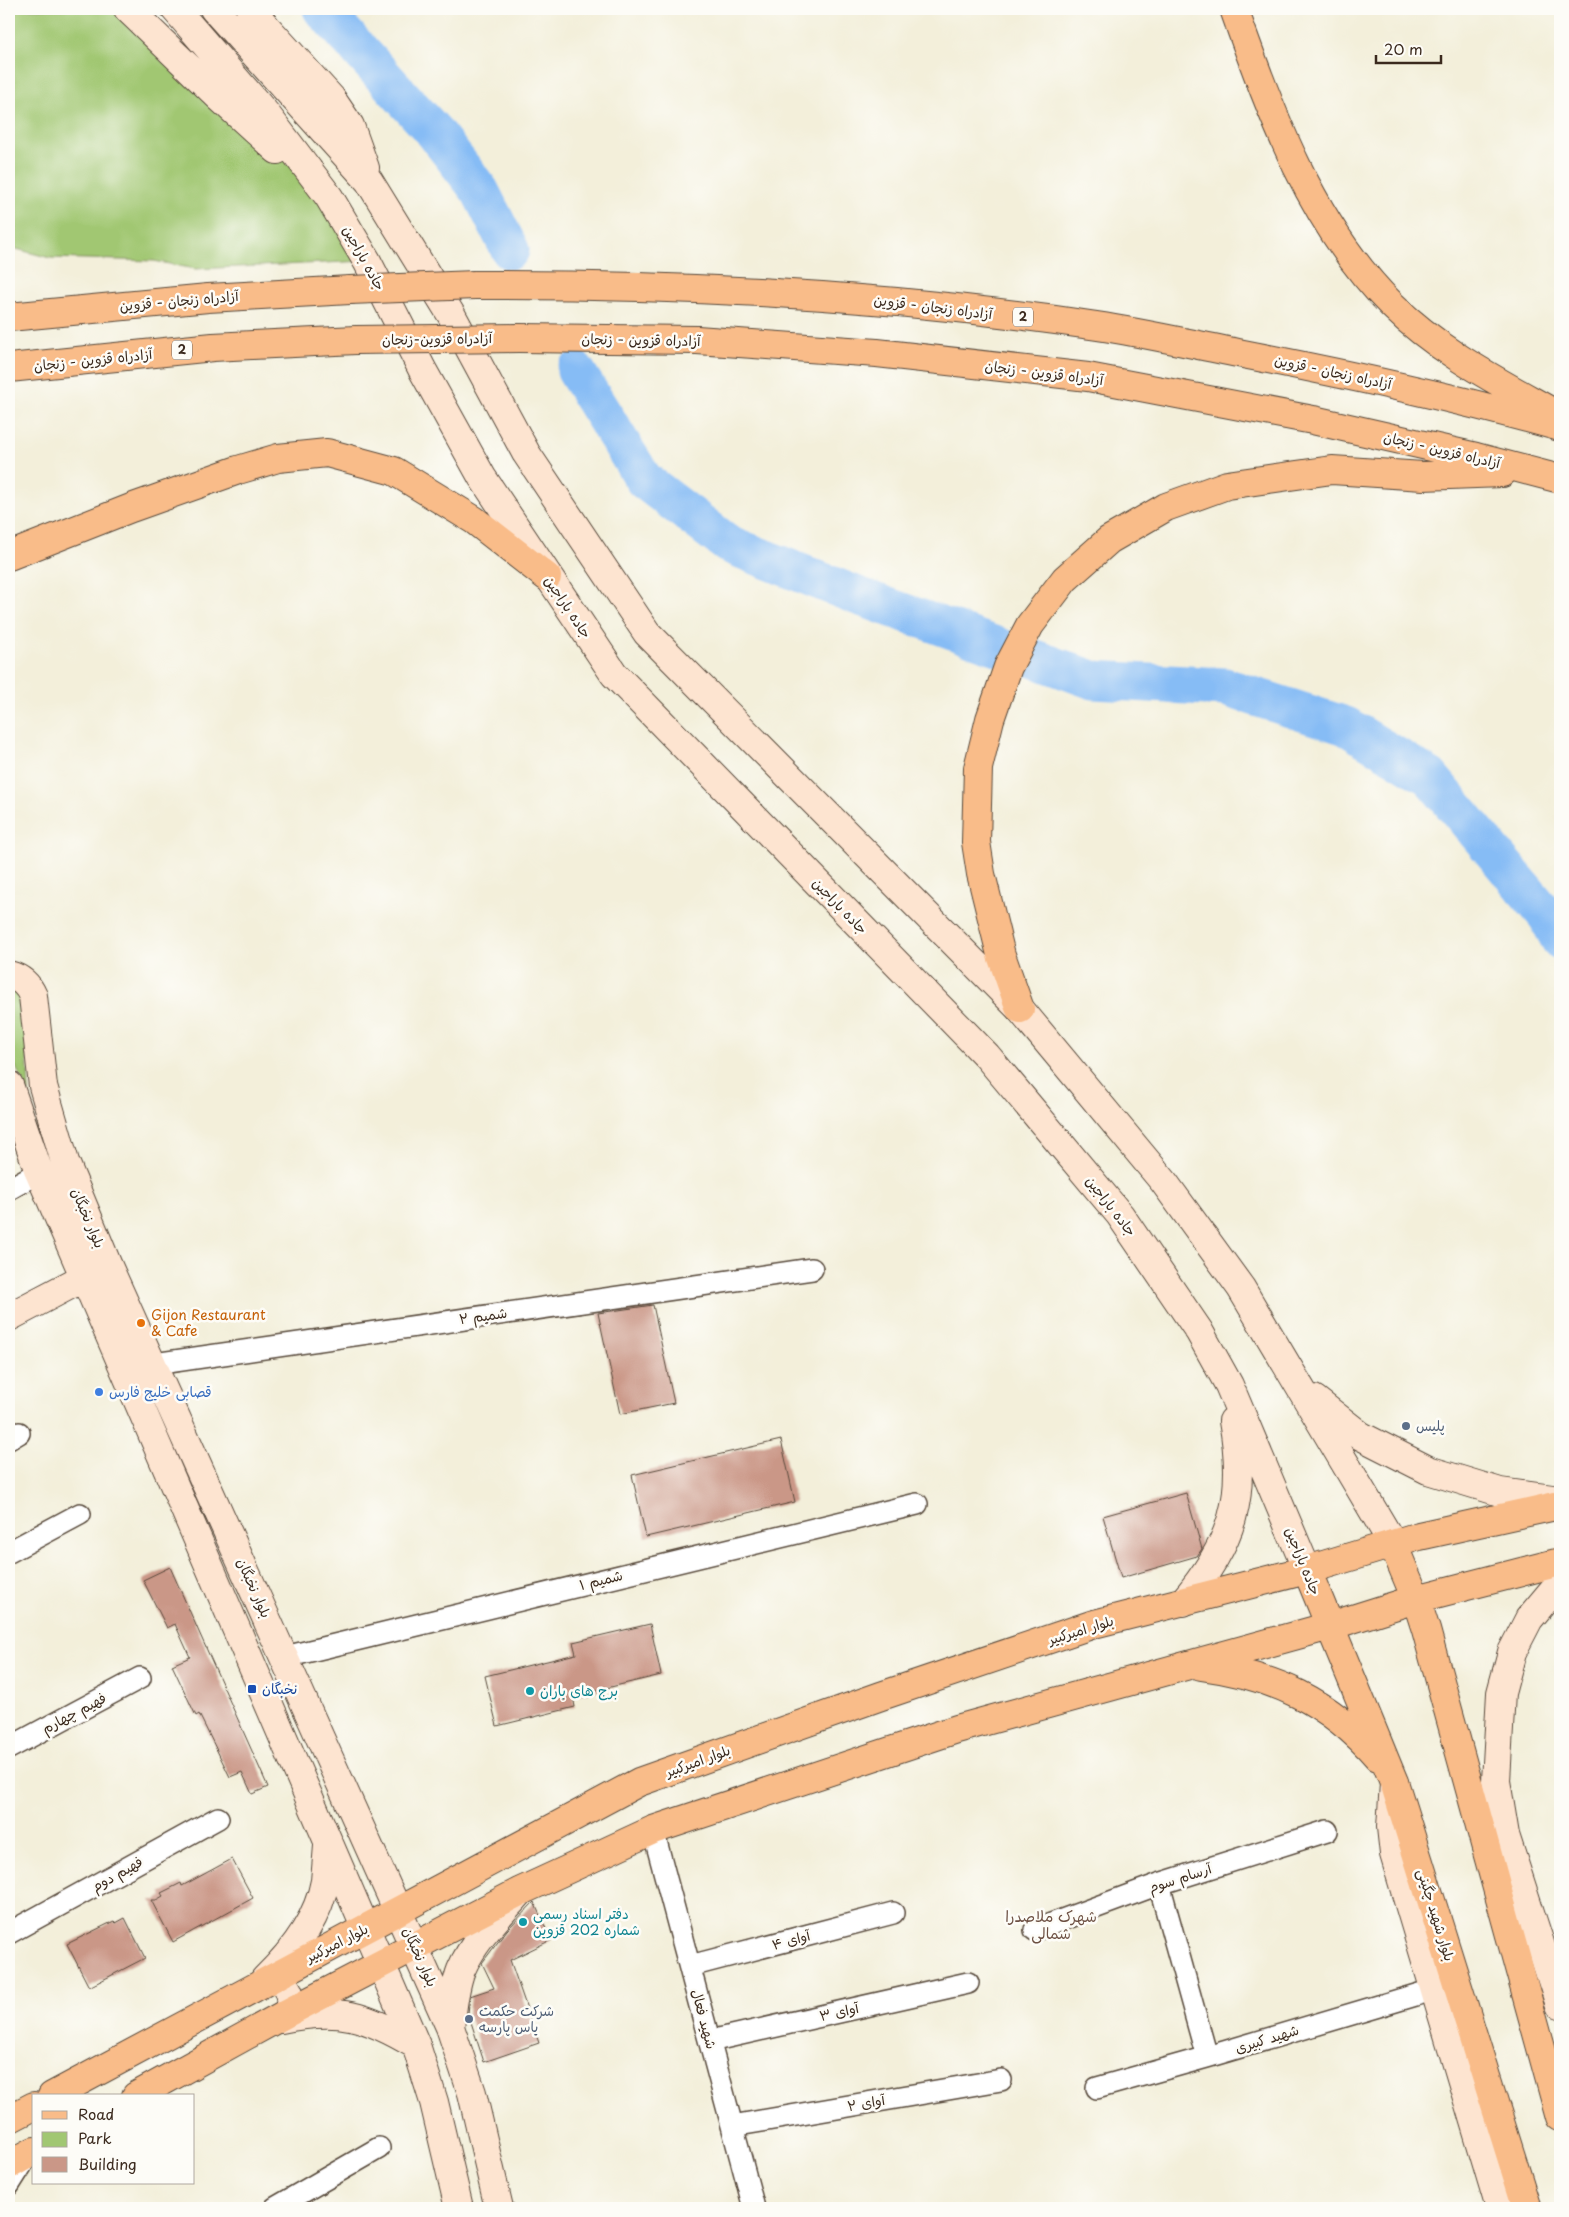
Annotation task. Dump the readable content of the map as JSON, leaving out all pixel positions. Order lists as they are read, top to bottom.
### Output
{
  "streets": {
    "main road": [
      "جاده باراجین",
      "آزادراه زنجان - قزوین",
      "2",
      "آزادراه قزوین-زنجان",
      "آزادراه قزوین - زنجان",
      "بلوار نخبگان",
      "بلوار امیرکبیر",
      "بلوار شهید چگینی"
    ],
    "street": [
      "شمیم ۲",
      "شمیم ۱",
      "فهیم چهارم",
      "فهیم دوم",
      "آرسام سوم",
      "آوای ۴",
      "آوای ۳",
      "شهید فعال",
      "شهید کبیری",
      "آوای ۲"
    ]
  },
  "crossings": [
    ["جاده باراجین", "بلوار امیرکبیر"],
    ["جاده باراجین", "بلوار شهید چگینی"],
    ["آزادراه قزوین-زنجان", "آزادراه قزوین - زنجان"],
    ["بلوار نخبگان", "شمیم ۲"],
    ["بلوار نخبگان", "شمیم ۱"],
    ["بلوار نخبگان", "بلوار امیرکبیر"],
    ["آوای ۴", "شهید فعال"],
    ["آوای ۳", "شهید فعال"],
    ["شهید فعال", "آوای ۲"]
  ],
  "districts": ["شهرک ملاصدرا شمالی"],
  "places": {
    "other": [
      "Gijon Restaurant & Cafe",
      "قصابی خلیج فارس",
      "پلیس",
      "برج های باران",
      "دفتر اسناد رسمی شماره 202 قزوین",
      "شرکت حکمت یاس پارسه"
    ],
    "transit": ["نخبگان"]
  },
  "legend": ["Road", "Park", "Building"],
  "scale_bar": "20 m"
}
